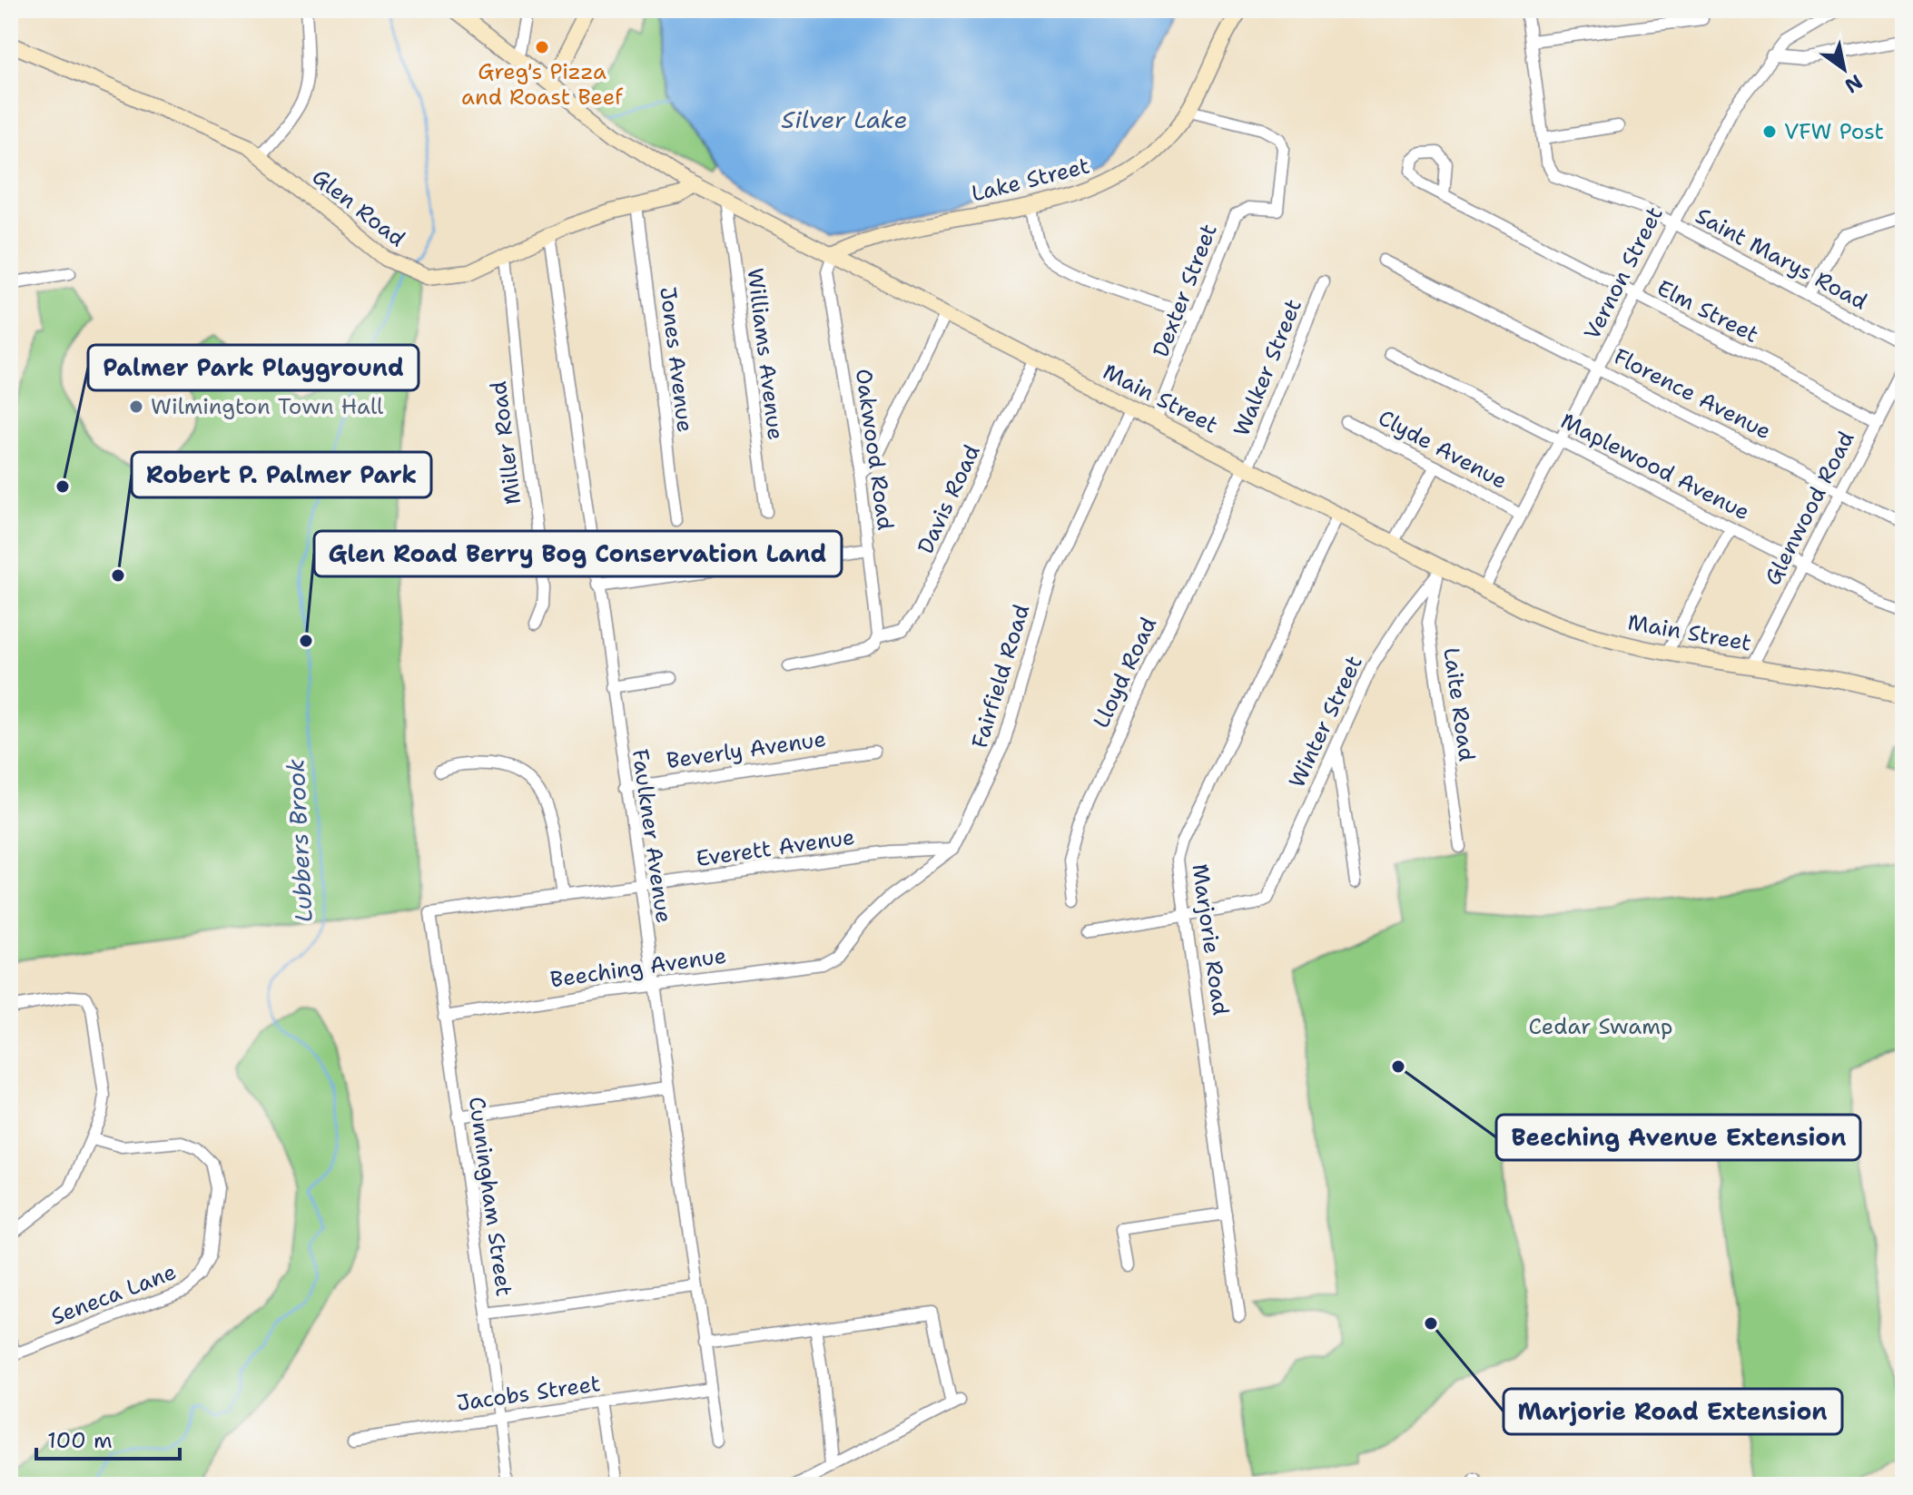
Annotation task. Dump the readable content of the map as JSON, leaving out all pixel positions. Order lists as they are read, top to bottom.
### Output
{
  "streets": {
    "main road": ["Lake Street", "Glen Road", "Main Street"],
    "street": [
      "Saint Marys Road",
      "Vernon Street",
      "Dexter Street",
      "Elm Street",
      "Williams Avenue",
      "Jones Avenue",
      "Walker Street",
      "Florence Avenue",
      "Miller Road",
      "Oakwood Road",
      "Clyde Avenue",
      "Maplewood Avenue",
      "Davis Road",
      "Glenwood Road",
      "Lloyd Road",
      "Fairfield Road",
      "Laite Road",
      "Winter Street",
      "Beverly Avenue",
      "Faulkner Avenue",
      "Everett Avenue",
      "Marjorie Road",
      "Beeching Avenue",
      "Cunningham Street",
      "Seneca Lane",
      "Jacobs Street"
    ]
  },
  "crossings": [
    ["Lake Street", "Dexter Street"],
    ["Lake Street", "Main Street"],
    ["Lake Street", "Oakwood Road"],
    ["Glen Road", "Jones Avenue"],
    ["Glen Road", "Main Street"],
    ["Glen Road", "Miller Road"],
    ["Glen Road", "Faulkner Avenue"],
    ["Saint Marys Road", "Vernon Street"],
    ["Vernon Street", "Elm Street"],
    ["Vernon Street", "Florence Avenue"],
    ["Vernon Street", "Main Street"],
    ["Vernon Street", "Clyde Avenue"],
    ["Vernon Street", "Maplewood Avenue"],
    ["Dexter Street", "Main Street"],
    ["Elm Street", "Glenwood Road"],
    ["Williams Avenue", "Main Street"],
    ["Walker Street", "Main Street"],
    ["Walker Street", "Lloyd Road"],
    ["Florence Avenue", "Glenwood Road"],
    ["Main Street", "Oakwood Road"],
    ["Main Street", "Davis Road"],
    ["Main Street", "Glenwood Road"],
    ["Main Street", "Lloyd Road"],
    ["Main Street", "Fairfield Road"],
    ["Main Street", "Laite Road"],
    ["Main Street", "Winter Street"],
    ["Main Street", "Marjorie Road"],
    ["Oakwood Road", "Davis Road"],
    ["Maplewood Avenue", "Glenwood Road"],
    ["Fairfield Road", "Everett Avenue"],
    ["Fairfield Road", "Beeching Avenue"],
    ["Laite Road", "Winter Street"],
    ["Winter Street", "Marjorie Road"],
    ["Beverly Avenue", "Faulkner Avenue"],
    ["Faulkner Avenue", "Everett Avenue"],
    ["Faulkner Avenue", "Beeching Avenue"],
    ["Faulkner Avenue", "Jacobs Street"],
    ["Everett Avenue", "Cunningham Street"],
    ["Beeching Avenue", "Cunningham Street"],
    ["Cunningham Street", "Jacobs Street"]
  ],
  "water": ["Silver Lake", "Lubbers Brook"],
  "parks": ["Cedar Swamp"],
  "places": [
    "Greg's Pizza and Roast Beef",
    "VFW Post",
    "Wilmington Town Hall",
    "Palmer Park Playground",
    "Robert P. Palmer Park",
    "Glen Road Berry Bog Conservation Land",
    "Beeching Avenue Extension",
    "Marjorie Road Extension"
  ],
  "scale_bar": "100 m",
  "north": "bottom right"
}
